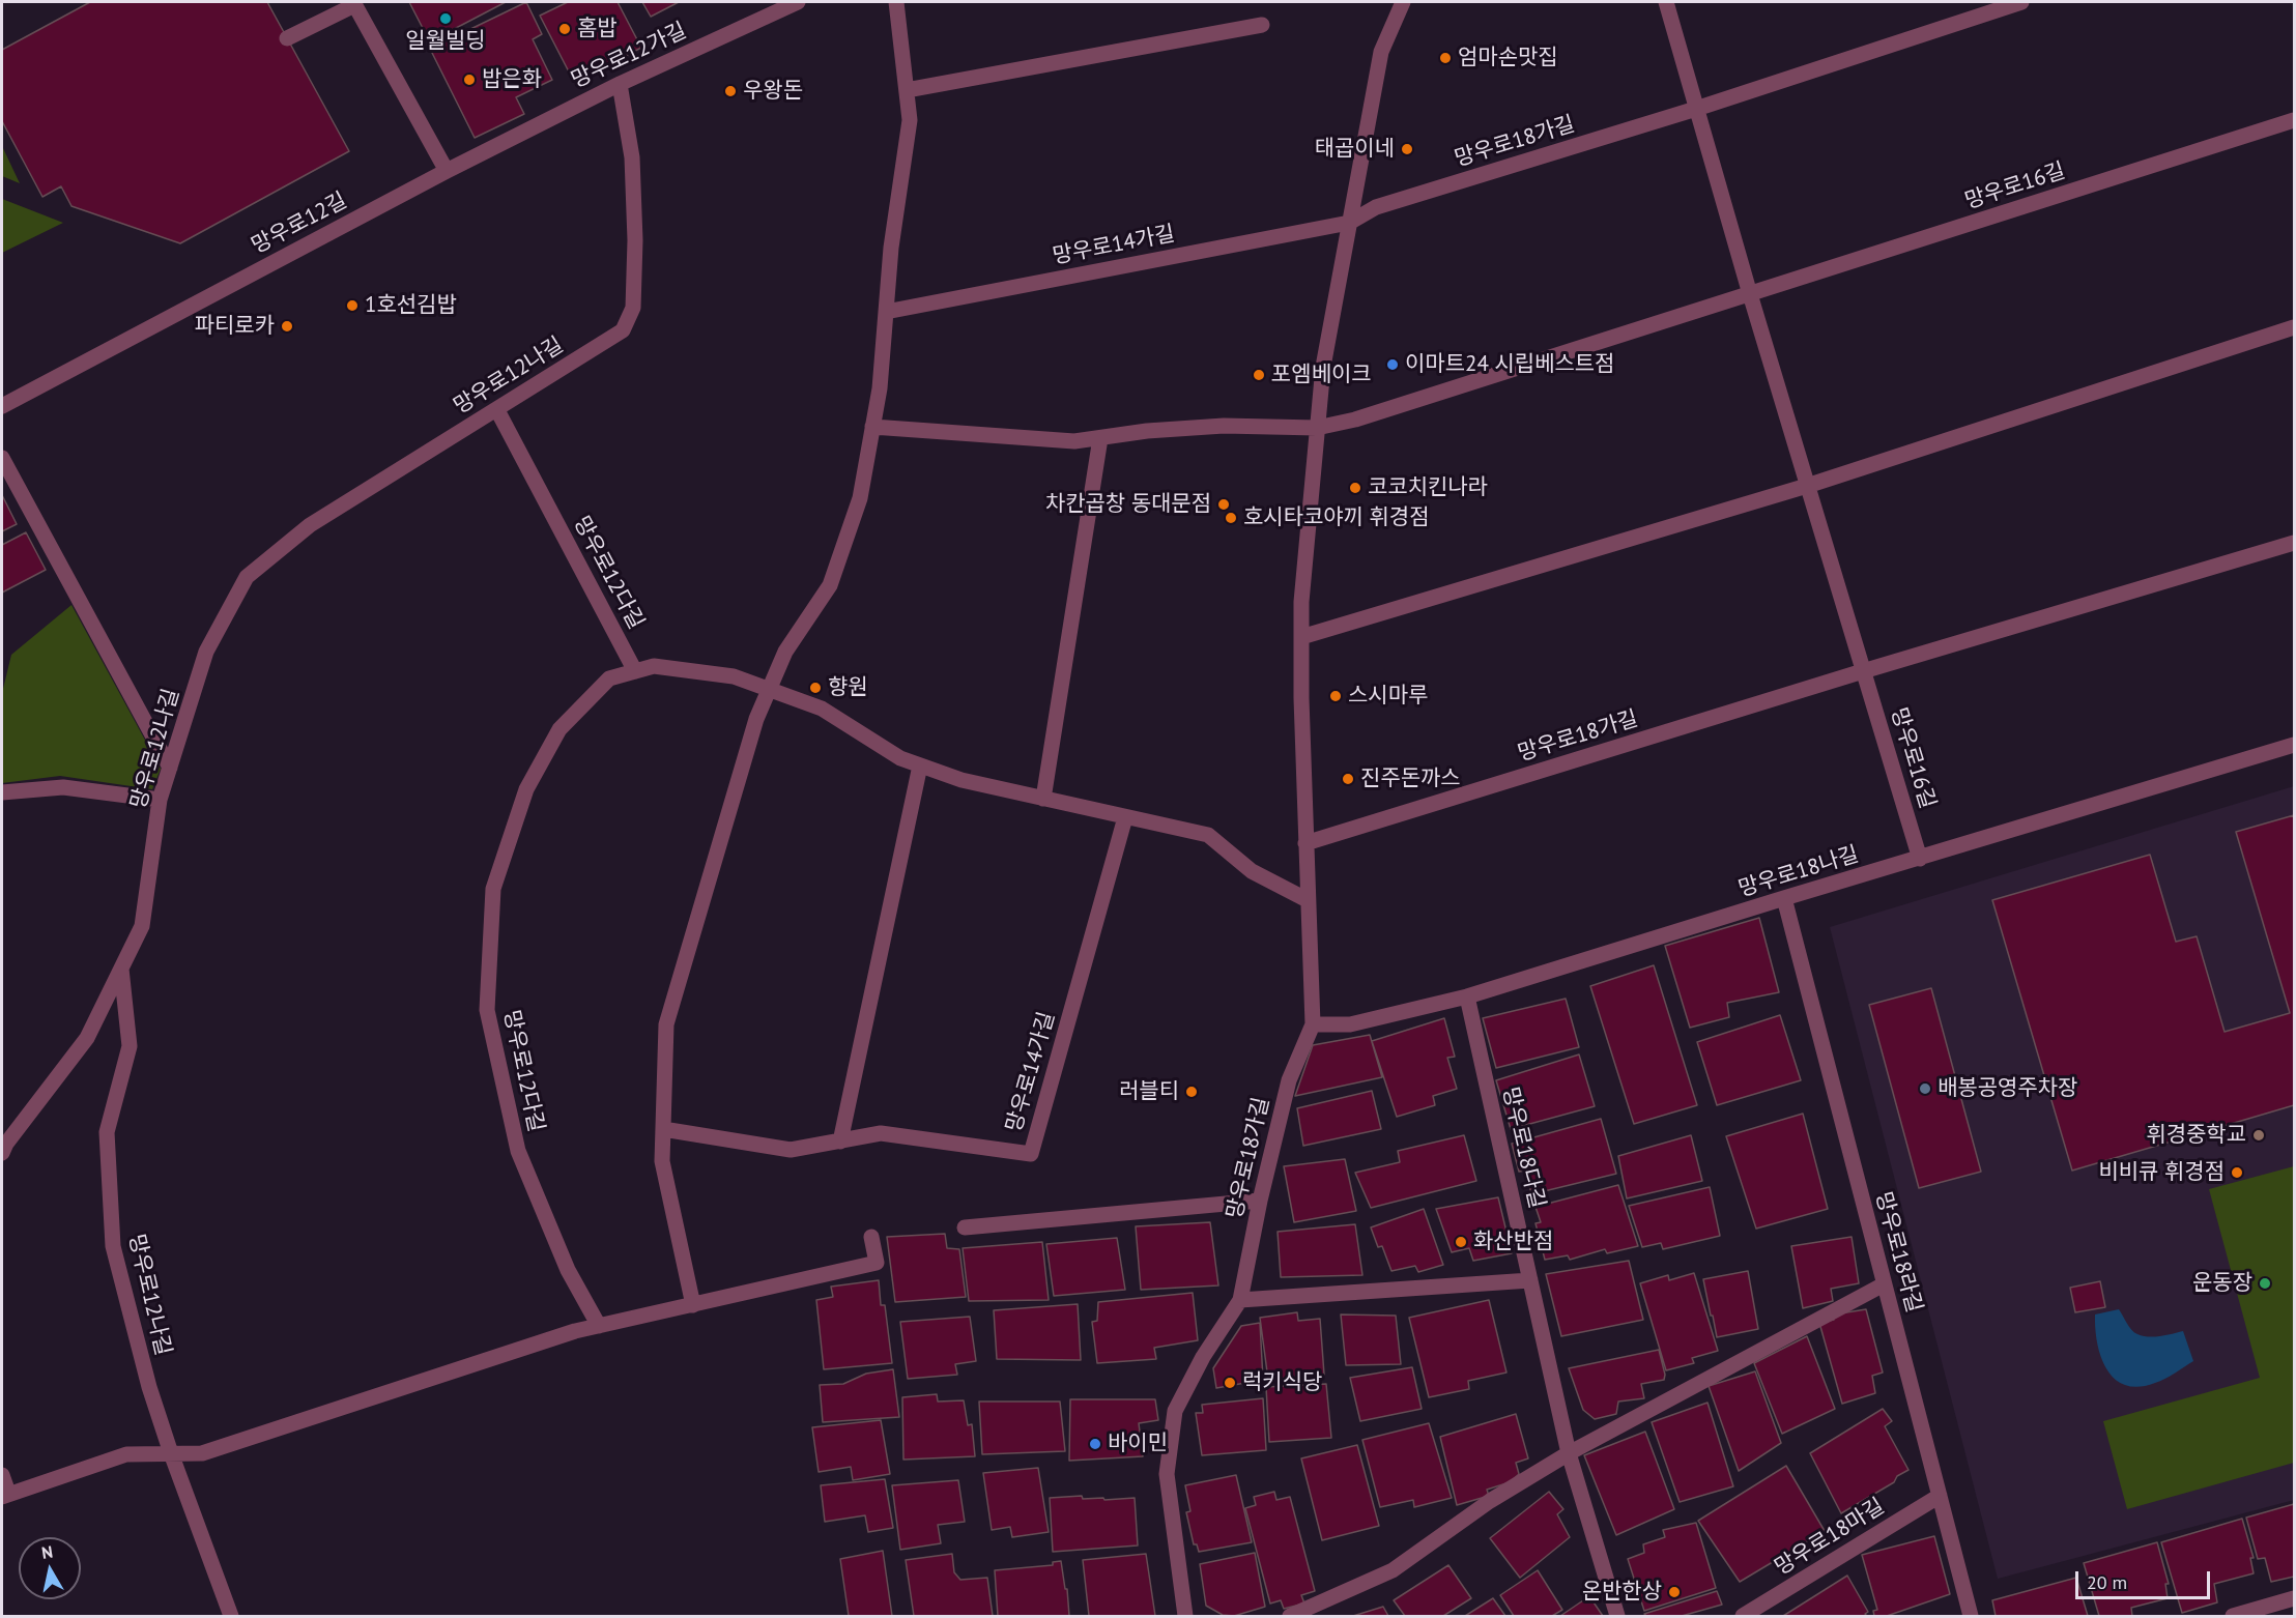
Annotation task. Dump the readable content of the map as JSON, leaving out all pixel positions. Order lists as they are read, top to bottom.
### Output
{
  "streets": {
    "street": [
      "망우로12가길",
      "망우로18가길",
      "망우로16길",
      "망우로12길",
      "망우로14가길",
      "망우로12나길",
      "망우로12다길",
      "망우로18나길",
      "망우로18다길",
      "망우로18라길",
      "망우로18마길"
    ]
  },
  "crossings": [
    ["망우로12가길", "망우로12길"],
    ["망우로12가길", "망우로12나길"],
    ["망우로18가길", "망우로16길"],
    ["망우로18가길", "망우로14가길"],
    ["망우로18가길", "망우로18나길"],
    ["망우로16길", "망우로18나길"],
    ["망우로12나길", "망우로12다길"],
    ["망우로18나길", "망우로18다길"],
    ["망우로18나길", "망우로18라길"],
    ["망우로18라길", "망우로18마길"]
  ],
  "places": [
    "일월빌딩",
    "홈밥",
    "엄마손맛집",
    "밥은화",
    "우왕돈",
    "태곱이네",
    "1호선김밥",
    "파티로카",
    "이마트24 시립베스트점",
    "포엠베이크",
    "코코치킨나라",
    "차칸곱창 동대문점",
    "호시타코야끼 휘경점",
    "향원",
    "스시마루",
    "진주돈까스",
    "배봉공영주차장",
    "러블티",
    "휘경중학교",
    "비비큐 휘경점",
    "화산반점",
    "운동장",
    "럭키식당",
    "바이민",
    "온반한상"
  ],
  "scale_bar": "20 m",
  "north": "top"
}
